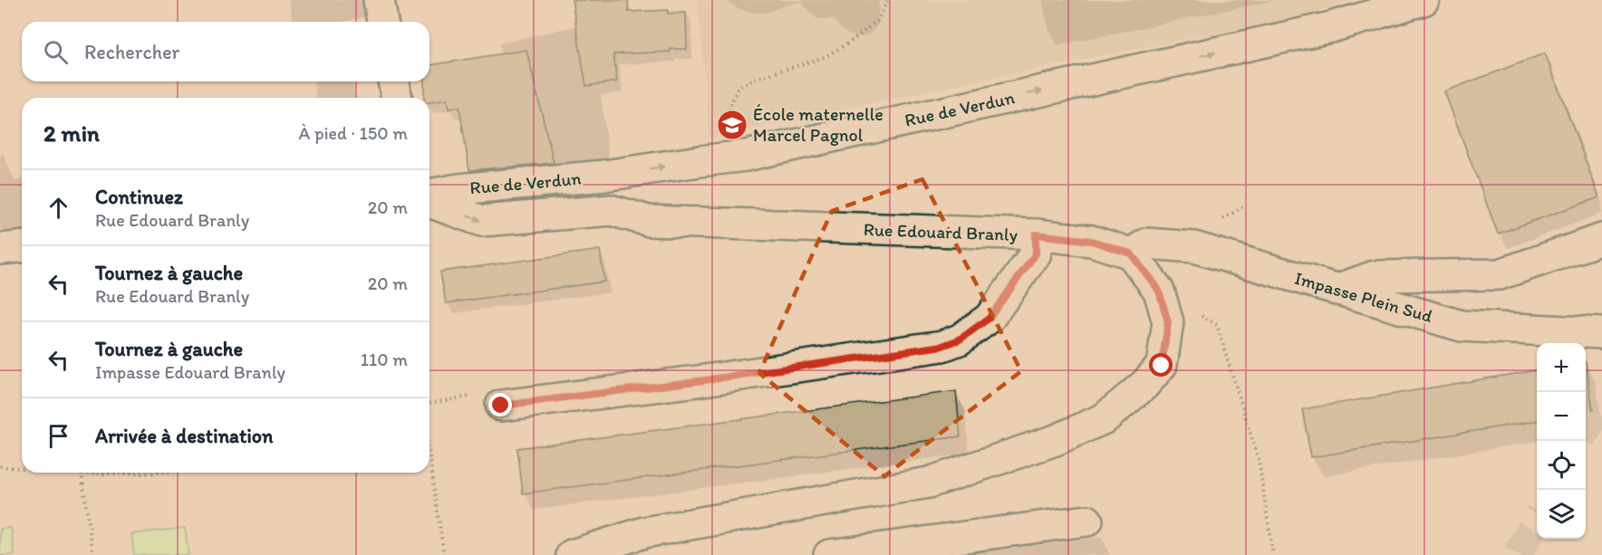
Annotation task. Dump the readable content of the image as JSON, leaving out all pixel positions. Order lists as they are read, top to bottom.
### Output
{
  "streets": {
    "street": ["Rue de Verdun", "Rue Edouard Branly", "Impasse Plein Sud"]
  },
  "crossings": [
    ["Rue Edouard Branly", "Impasse Plein Sud"]
  ],
  "places": {
    "school or university": ["École maternelle Marcel Pagnol"]
  },
  "page": {
    "search": "Rechercher",
    "heading": ["2 min", "À pied · 150 m"],
    "list": [
      ["Continuez", "Rue Edouard Branly", "20 m"],
      ["Tournez à gauche", "Rue Edouard Branly", "20 m"],
      ["Tournez à gauche", "Impasse Edouard Branly", "110 m"],
      "Arrivée à destination"
    ],
    "map_buttons": ["+", "−"]
  }
}
